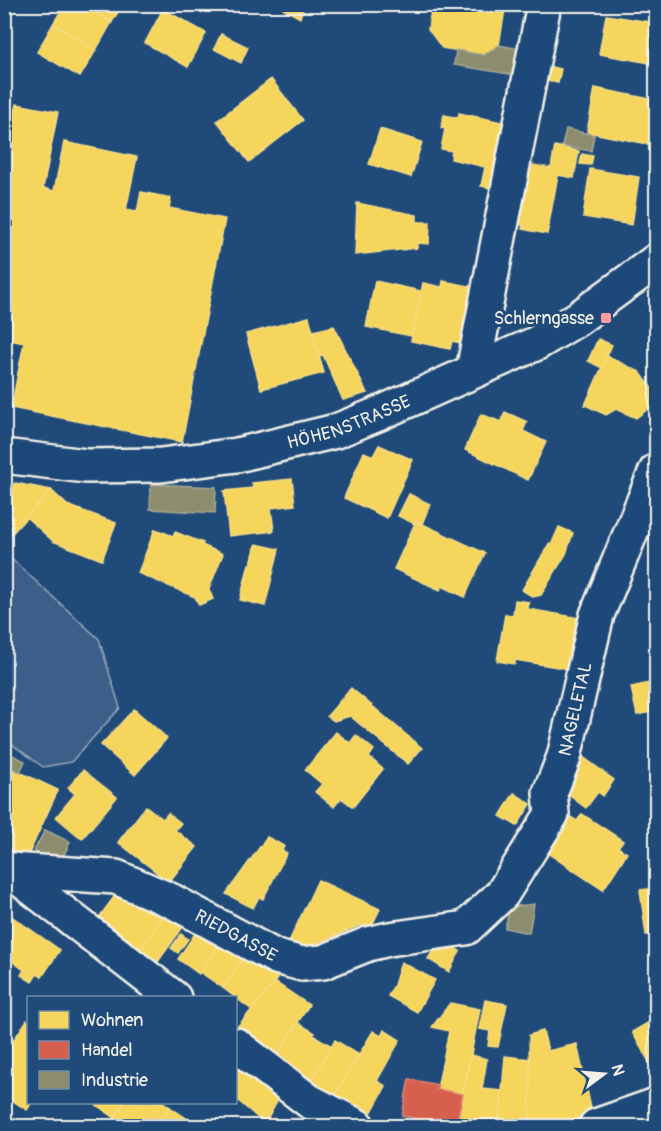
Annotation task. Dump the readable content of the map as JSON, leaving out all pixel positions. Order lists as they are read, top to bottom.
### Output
{
  "streets": {
    "street": ["HÖHENSTRASSE", "NAGELETAL", "RIEDGASSE"]
  },
  "crossings": [
    ["NAGELETAL", "RIEDGASSE"]
  ],
  "places": {
    "transit": ["Schlerngasse"]
  },
  "legend": ["Wohnen", "Handel", "Industrie"],
  "north": "right"
}
